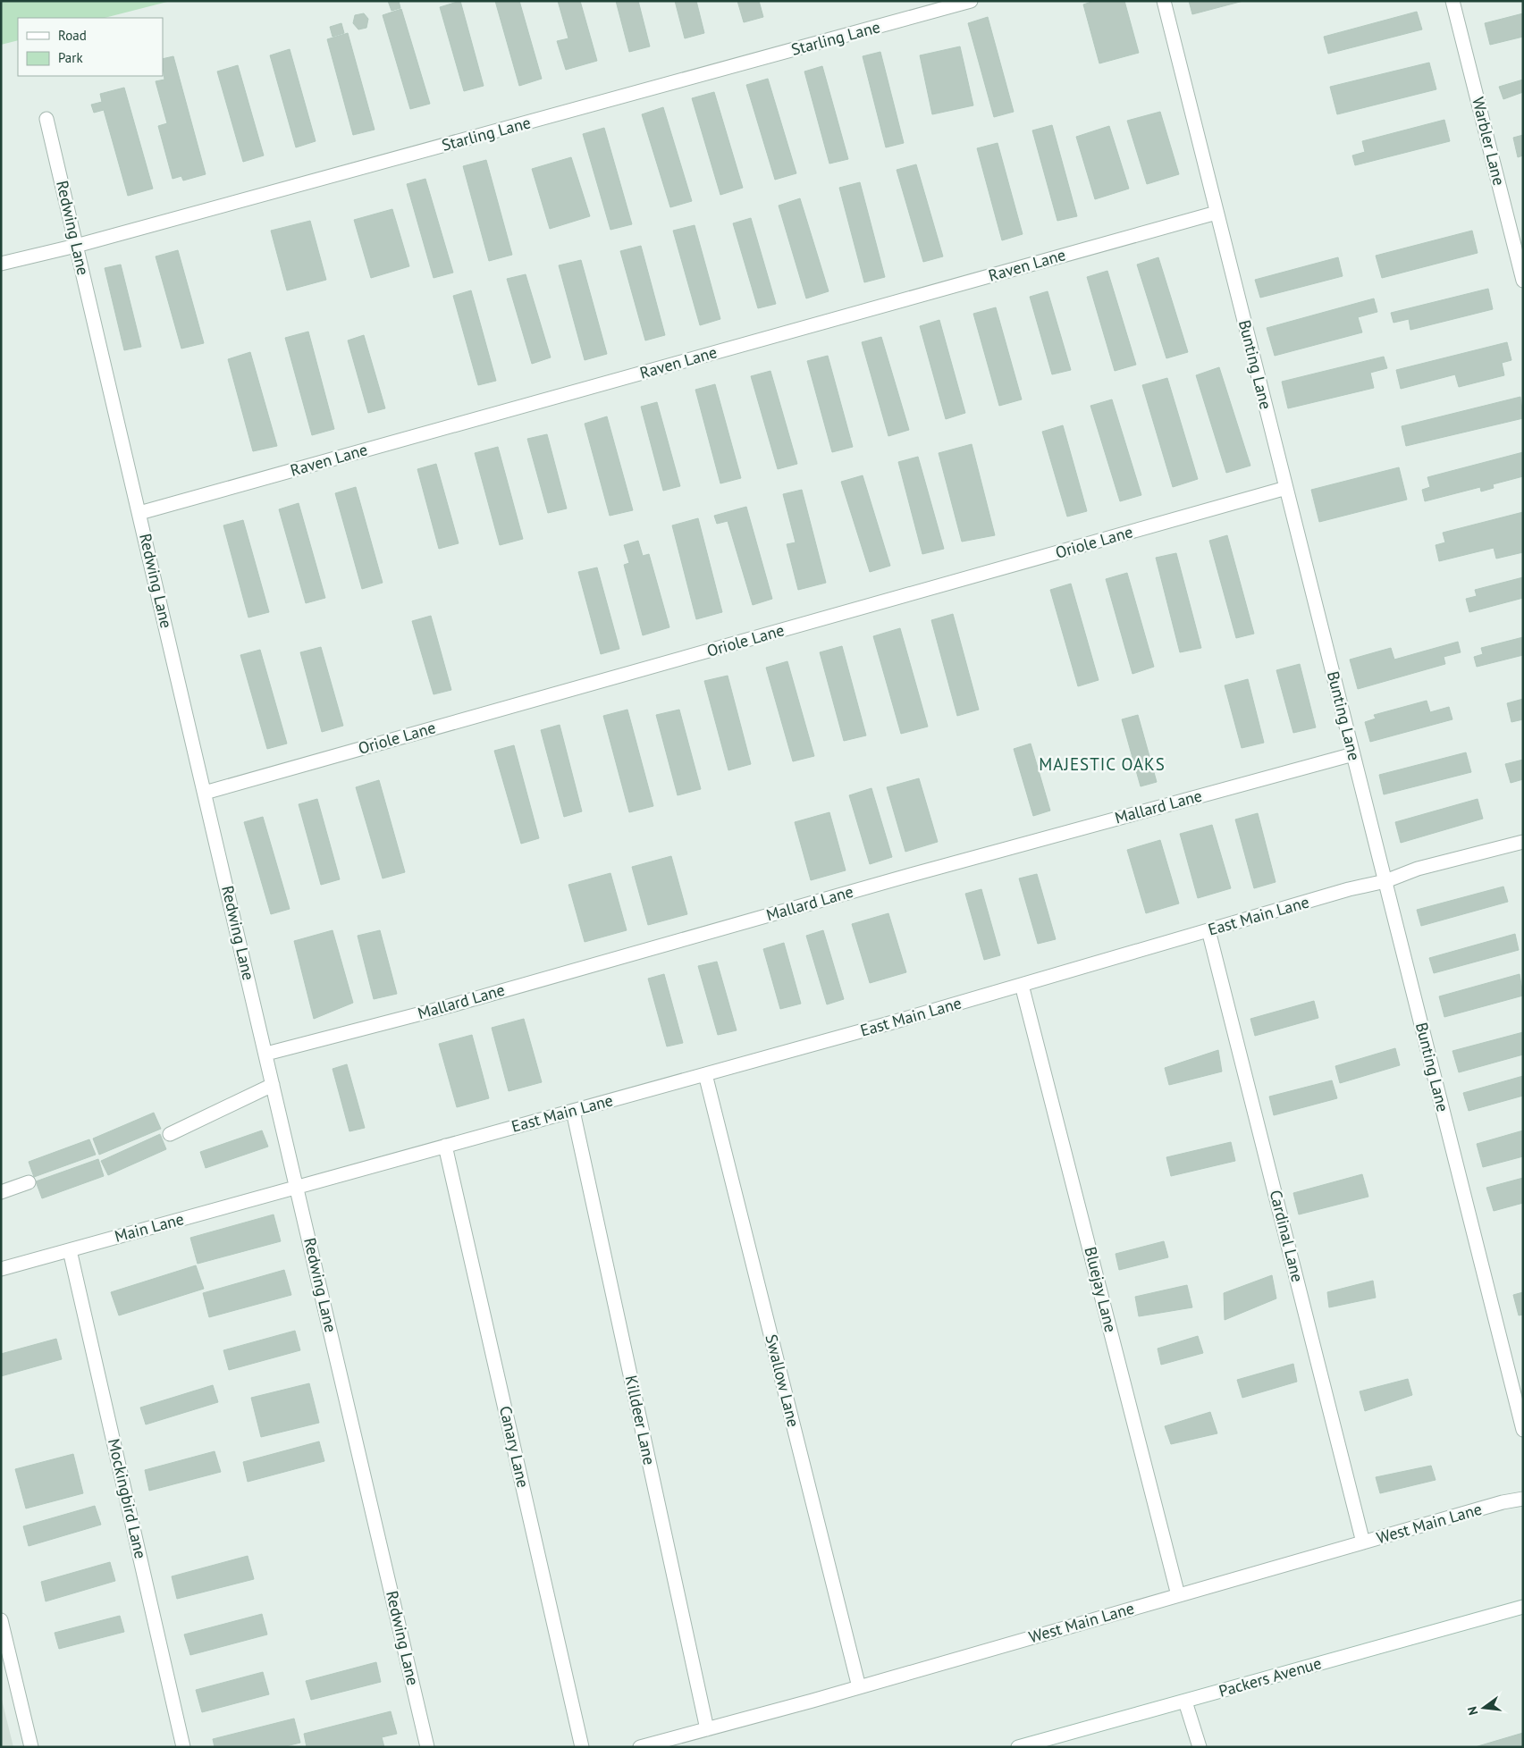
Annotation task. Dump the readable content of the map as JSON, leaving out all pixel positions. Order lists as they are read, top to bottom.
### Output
{
  "streets": {
    "street": [
      "Starling Lane",
      "Warbler Lane",
      "Redwing Lane",
      "Raven Lane",
      "Bunting Lane",
      "Oriole Lane",
      "Mallard Lane",
      "East Main Lane",
      "Main Lane",
      "Cardinal Lane",
      "Bluejay Lane",
      "Swallow Lane",
      "Killdeer Lane",
      "Canary Lane",
      "Mockingbird Lane",
      "West Main Lane",
      "Packers Avenue"
    ]
  },
  "crossings": [
    ["Starling Lane", "Redwing Lane"],
    ["Redwing Lane", "Raven Lane"],
    ["Redwing Lane", "Oriole Lane"],
    ["Redwing Lane", "Mallard Lane"],
    ["Redwing Lane", "East Main Lane"],
    ["Redwing Lane", "Main Lane"],
    ["Raven Lane", "Bunting Lane"],
    ["Bunting Lane", "Oriole Lane"],
    ["Bunting Lane", "Mallard Lane"],
    ["Bunting Lane", "East Main Lane"],
    ["East Main Lane", "Main Lane"],
    ["East Main Lane", "Cardinal Lane"],
    ["East Main Lane", "Bluejay Lane"],
    ["East Main Lane", "Swallow Lane"],
    ["East Main Lane", "Killdeer Lane"],
    ["East Main Lane", "Canary Lane"],
    ["Main Lane", "Mockingbird Lane"],
    ["Cardinal Lane", "West Main Lane"],
    ["Bluejay Lane", "West Main Lane"],
    ["Swallow Lane", "West Main Lane"],
    ["Killdeer Lane", "West Main Lane"]
  ],
  "districts": ["MAJESTIC OAKS"],
  "legend": ["Road", "Park"],
  "north": "left"
}
